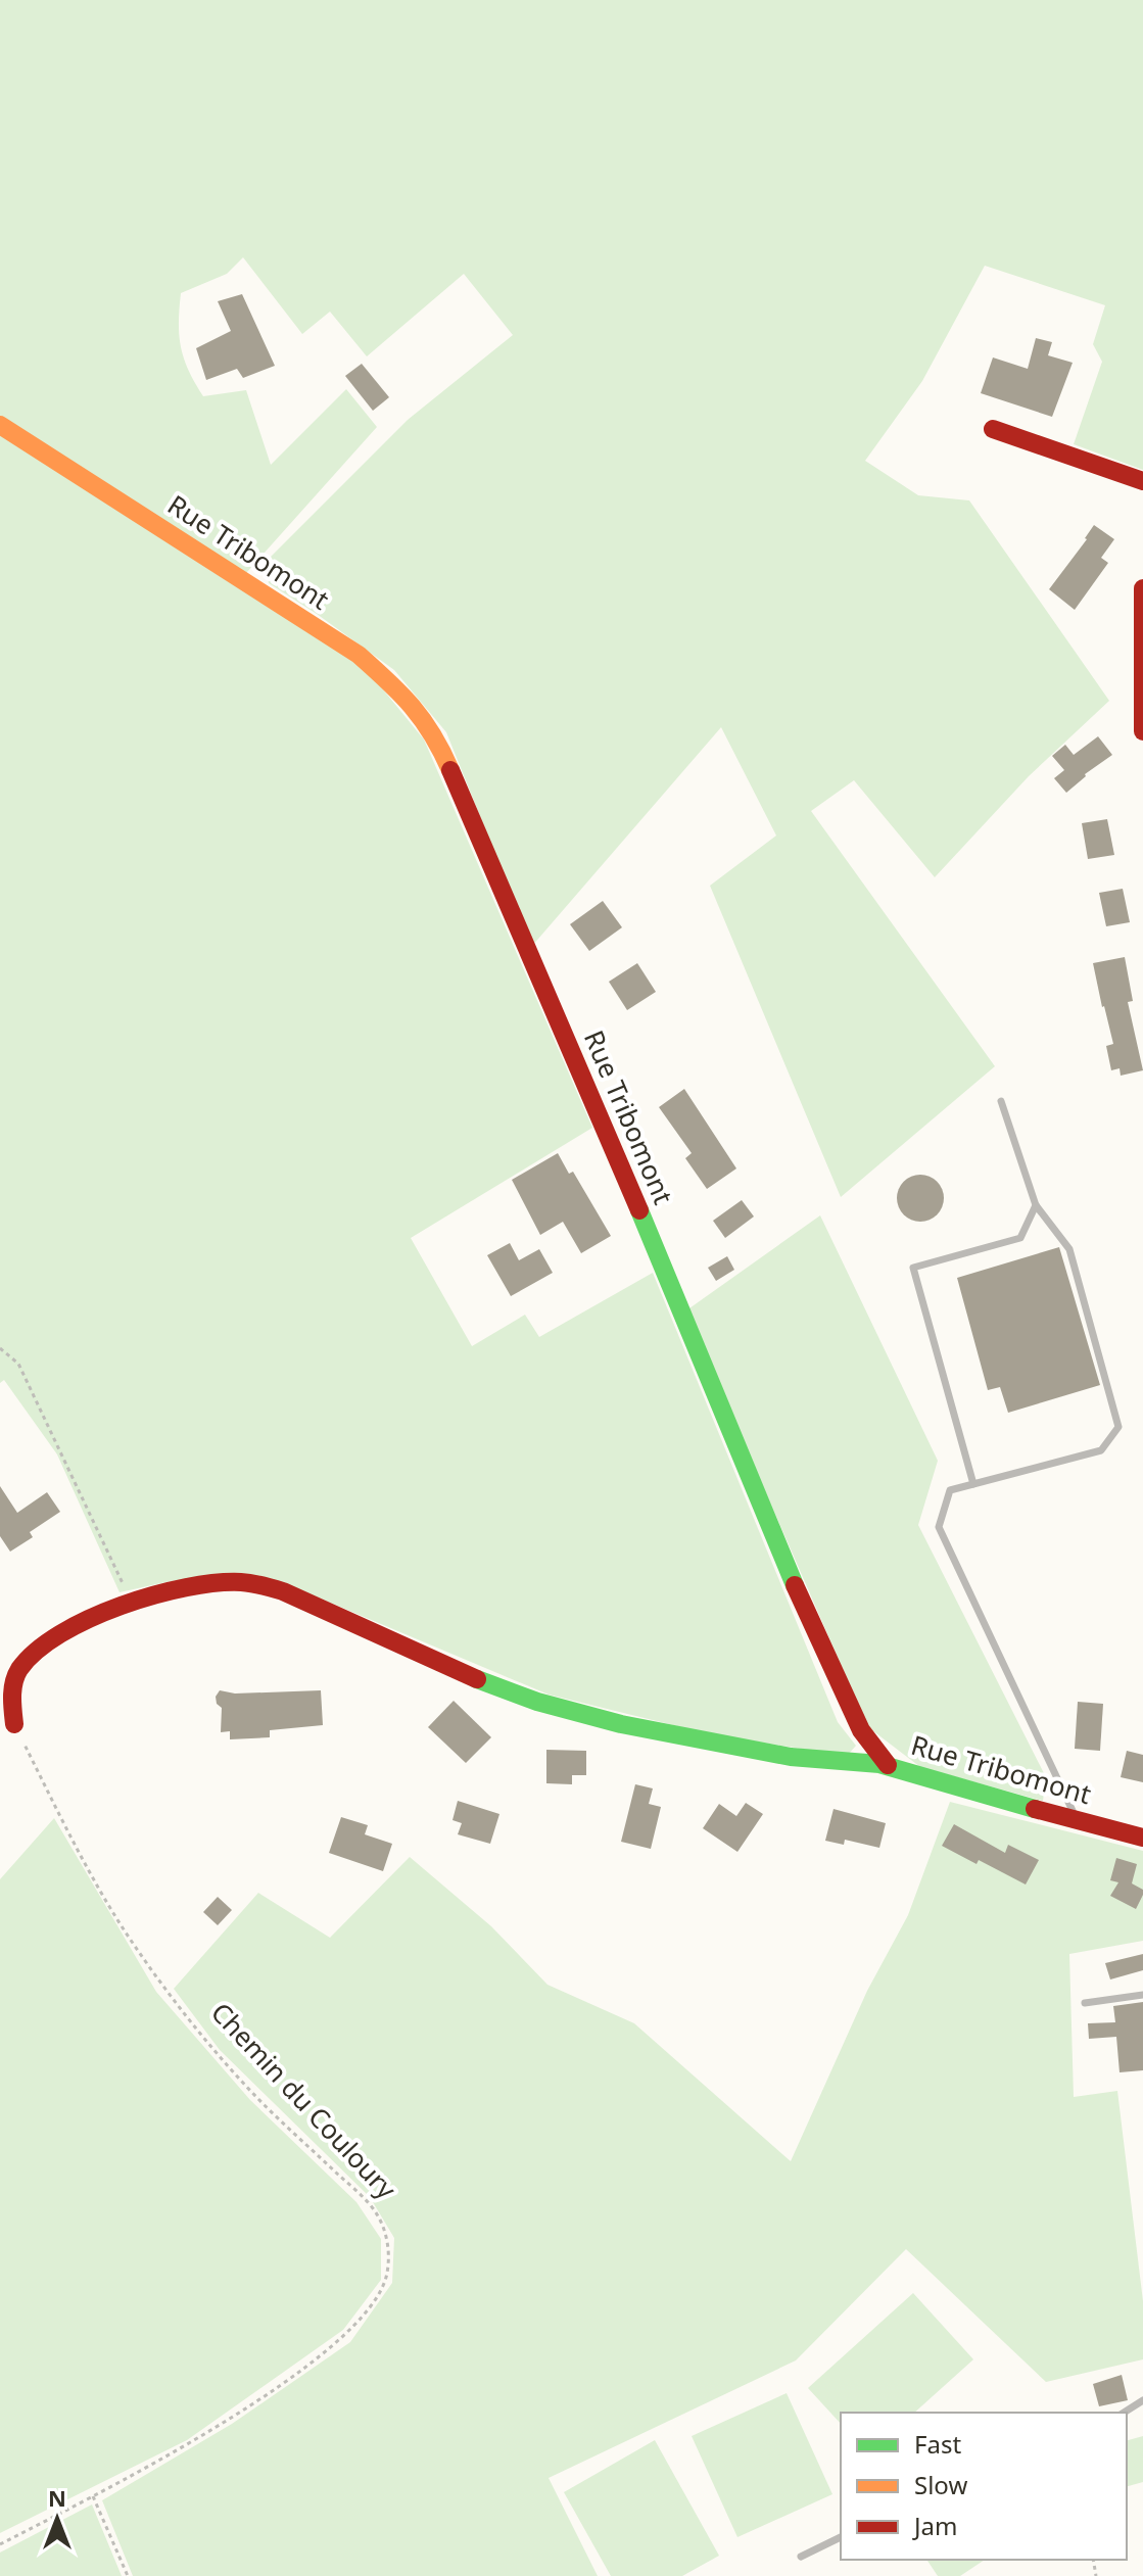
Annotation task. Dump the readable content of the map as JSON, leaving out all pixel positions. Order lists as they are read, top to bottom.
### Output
{
  "streets": {
    "street": ["Rue Tribomont"],
    "path": ["Chemin du Couloury"]
  },
  "legend": ["Fast", "Slow", "Jam"],
  "north": "top"
}
